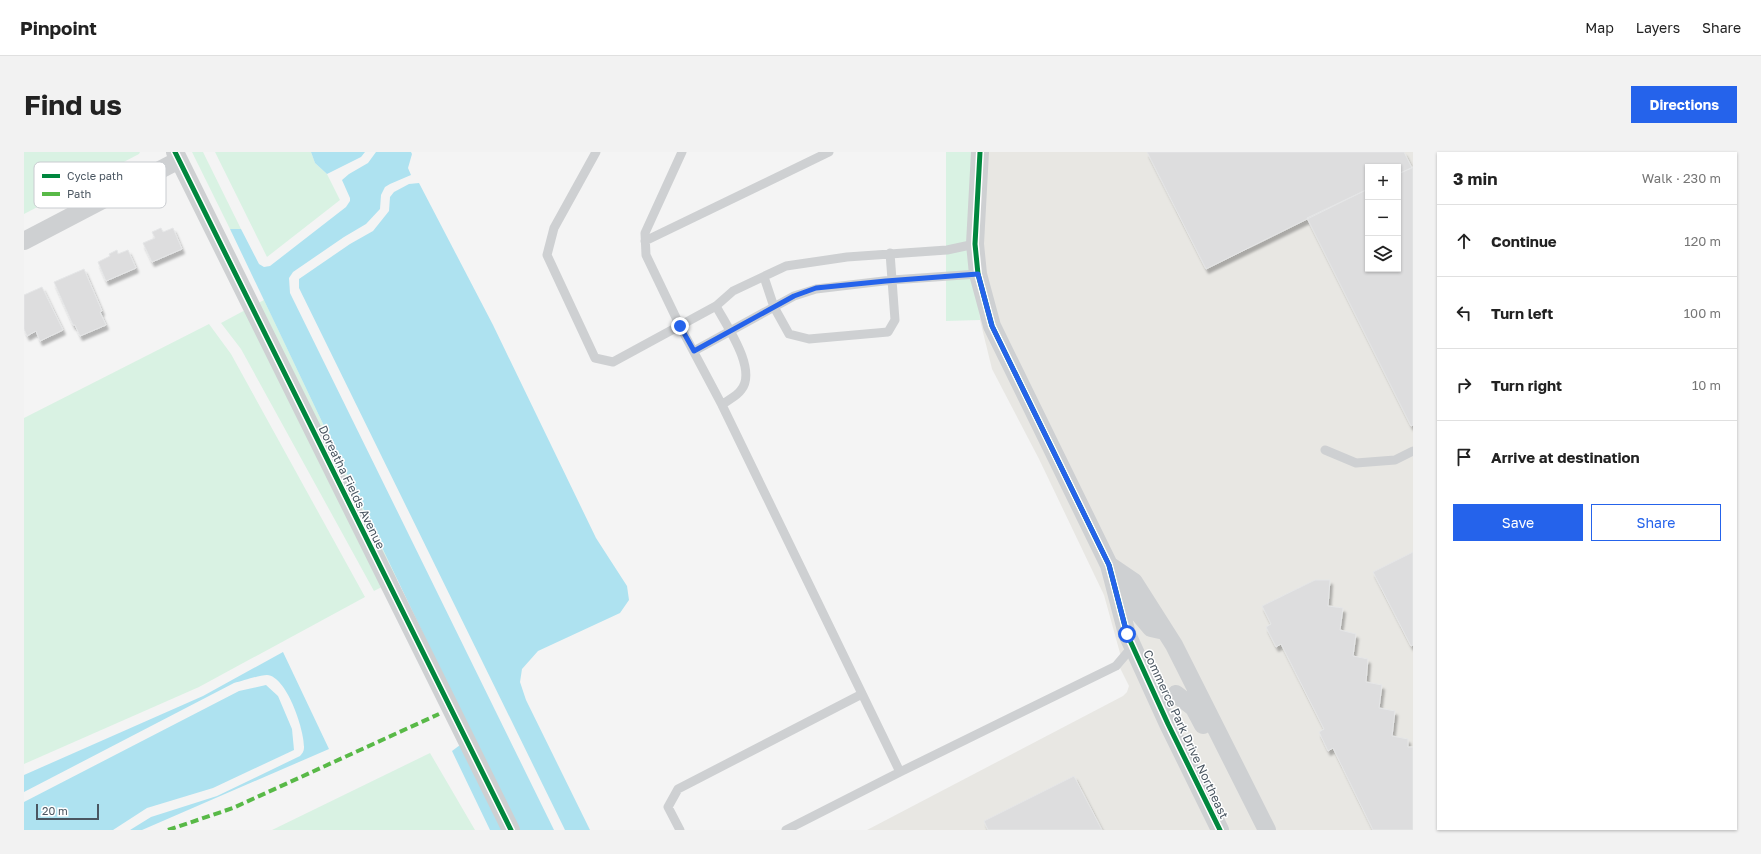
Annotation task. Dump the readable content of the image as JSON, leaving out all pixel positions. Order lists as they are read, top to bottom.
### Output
{
  "streets": {
    "street": ["Doreatha Fields Avenue", "Commerce Park Drive Northeast"]
  },
  "legend": ["Cycle path", "Path"],
  "scale_bar": "20 m",
  "page": {
    "header": "Pinpoint",
    "nav": ["Map", "Layers", "Share"],
    "buttons": [
      "Directions",
      ["Save", "Share"]
    ],
    "title": "Find us",
    "heading": ["3 min", "Walk · 230 m"],
    "map_buttons": ["+", "−"],
    "list": [
      ["Continue", "120 m"],
      ["Turn left", "100 m"],
      ["Turn right", "10 m"],
      "Arrive at destination"
    ],
    "scale": "20 m"
  }
}
